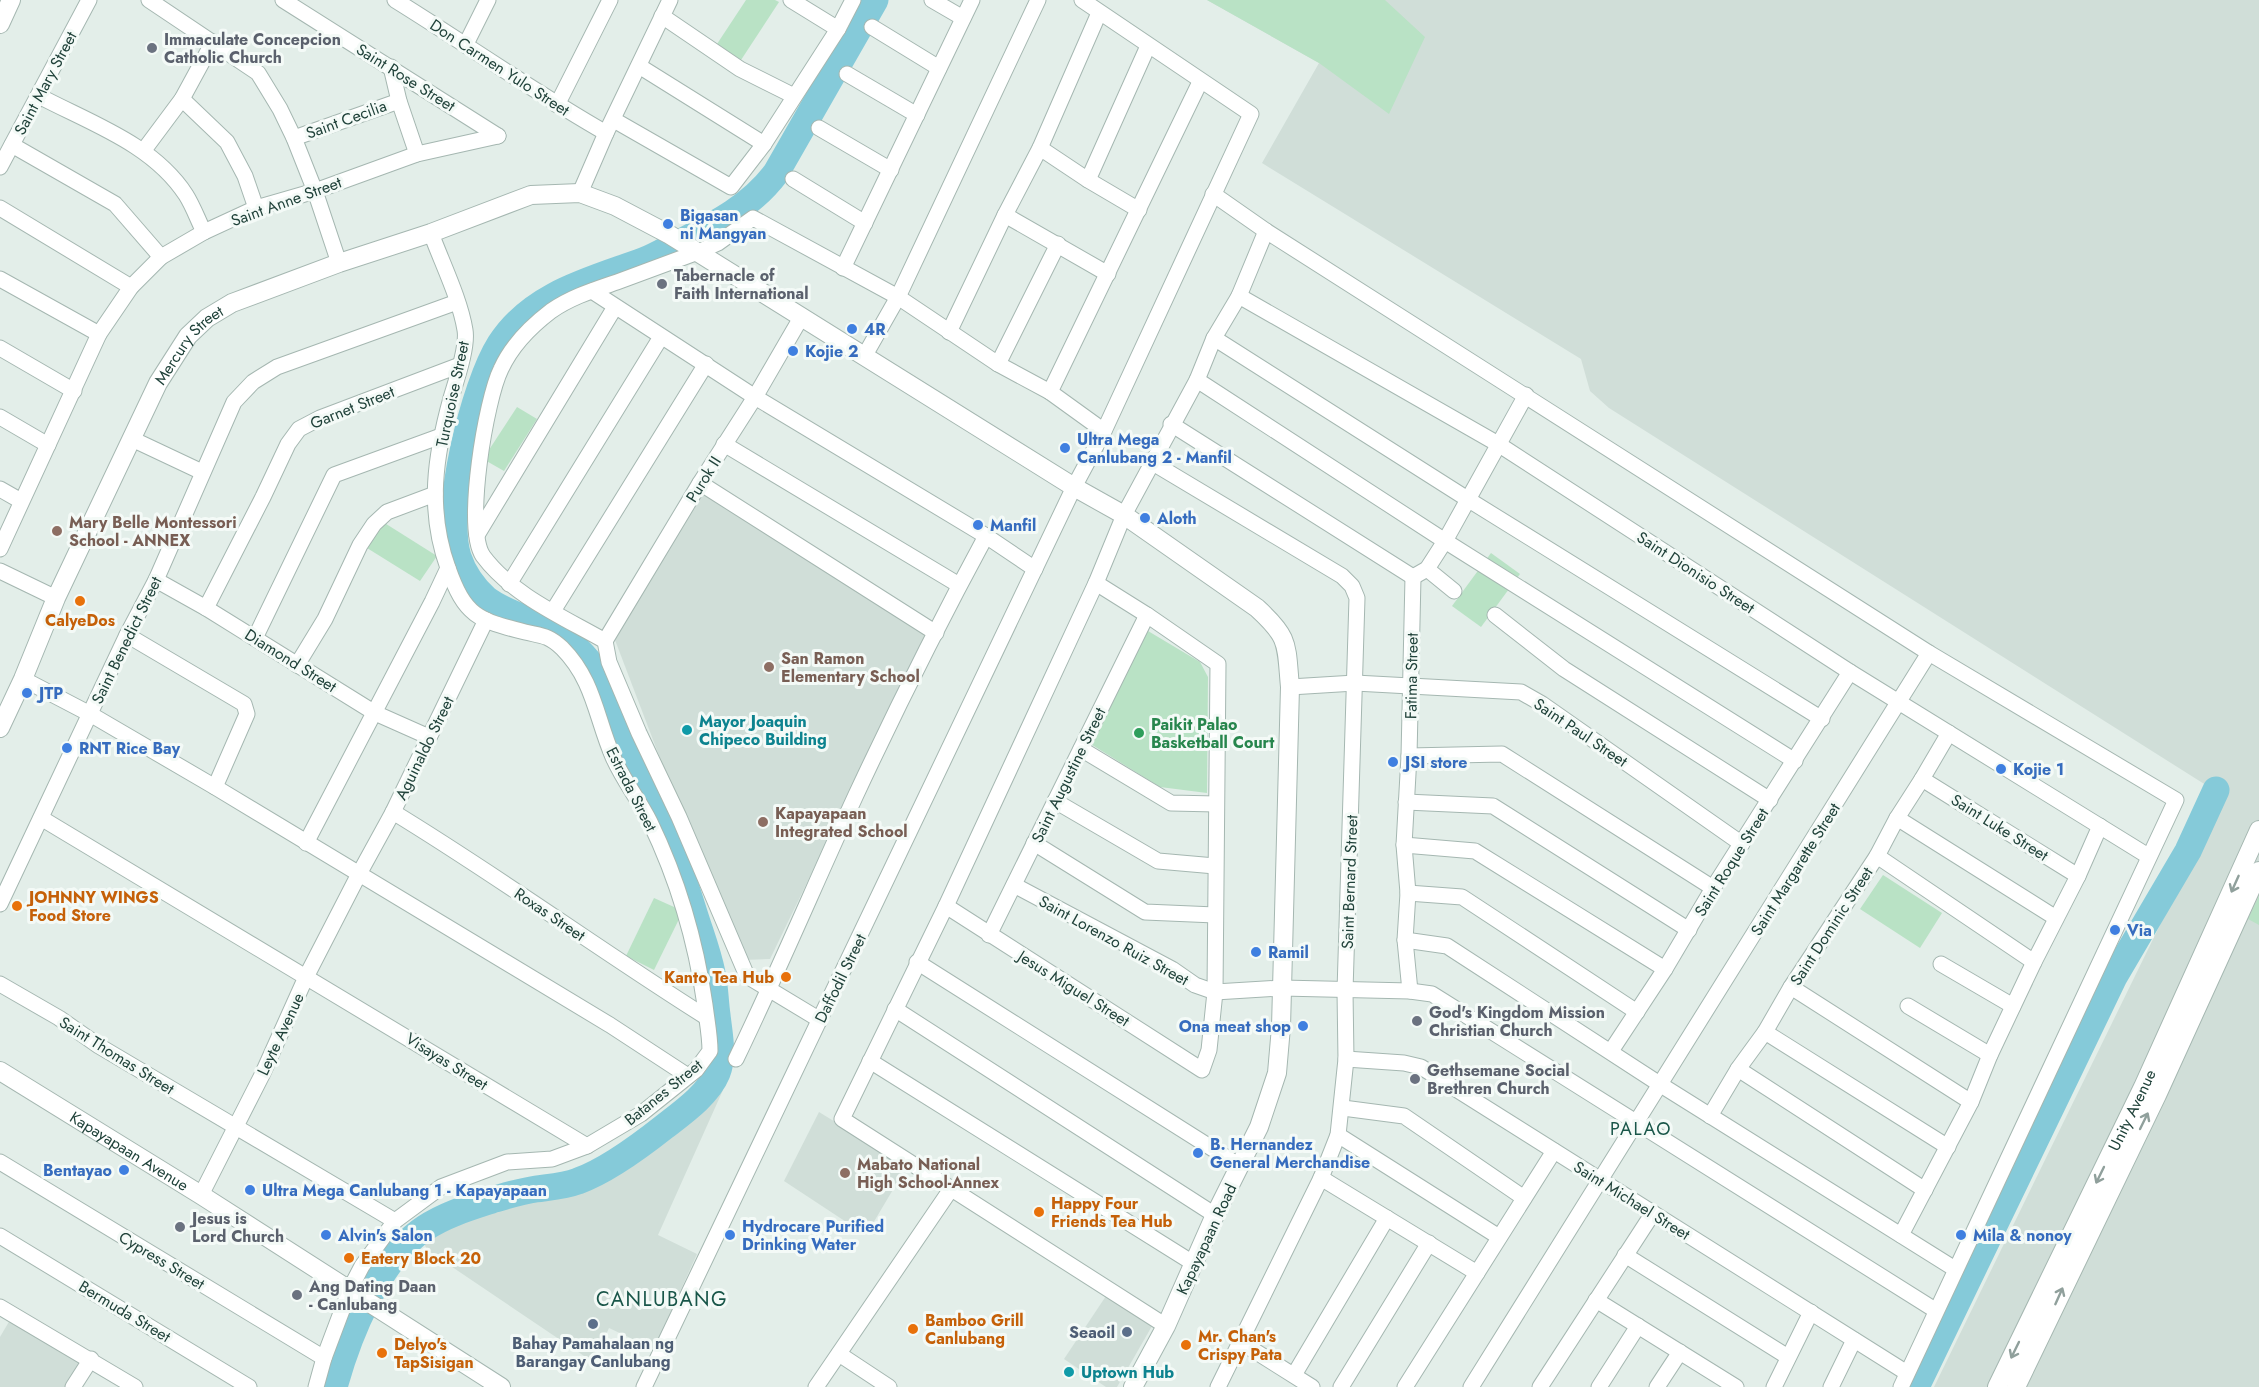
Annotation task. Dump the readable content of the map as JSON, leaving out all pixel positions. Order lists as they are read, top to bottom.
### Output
{
  "streets": {
    "street": [
      "Don Carmen Yulo Street",
      "Saint Rose Street",
      "Saint Mary Street",
      "Saint Cecilia",
      "Saint Anne Street",
      "Mercury Street",
      "Turquoise Street",
      "Garnet Street",
      "Purok II",
      "Saint Dionisio Street",
      "Saint Benedict Street",
      "Diamond Street",
      "Fatima Street",
      "Saint Paul Street",
      "Aguinaldo Street",
      "Saint Augustine Street",
      "Estrada Street",
      "Saint Luke Street",
      "Saint Roque Street",
      "Saint Margarette Street",
      "Saint Bernard Street",
      "Roxas Street",
      "Saint Dominic Street",
      "Saint Lorenzo Ruiz Street",
      "Daffodil Street",
      "Jesus Miguel Street",
      "Leyte Avenue",
      "Saint Thomas Street",
      "Visayas Street",
      "Batanes Street",
      "Unity Avenue",
      "Kapayapaan Avenue",
      "Saint Michael Street",
      "Kapayapaan Road",
      "Cypress Street",
      "Bermuda Street"
    ]
  },
  "crossings": [
    ["Saint Rose Street", "Saint Anne Street"],
    ["Mercury Street", "Turquoise Street"],
    ["Mercury Street", "Kapayapaan Road"],
    ["Turquoise Street", "Garnet Street"],
    ["Turquoise Street", "Saint Benedict Street"],
    ["Turquoise Street", "Aguinaldo Street"],
    ["Turquoise Street", "Estrada Street"],
    ["Garnet Street", "Diamond Street"],
    ["Purok II", "Kapayapaan Road"],
    ["Saint Dionisio Street", "Saint Roque Street"],
    ["Saint Dionisio Street", "Saint Margarette Street"],
    ["Saint Dionisio Street", "Saint Dominic Street"],
    ["Saint Benedict Street", "Diamond Street"],
    ["Saint Benedict Street", "Visayas Street"],
    ["Diamond Street", "Aguinaldo Street"],
    ["Fatima Street", "Saint Paul Street"],
    ["Saint Paul Street", "Saint Roque Street"],
    ["Saint Paul Street", "Saint Bernard Street"],
    ["Saint Paul Street", "Kapayapaan Road"],
    ["Aguinaldo Street", "Estrada Street"],
    ["Aguinaldo Street", "Roxas Street"],
    ["Aguinaldo Street", "Leyte Avenue"],
    ["Saint Augustine Street", "Saint Lorenzo Ruiz Street"],
    ["Saint Augustine Street", "Jesus Miguel Street"],
    ["Estrada Street", "Roxas Street"],
    ["Estrada Street", "Batanes Street"],
    ["Saint Luke Street", "Saint Dominic Street"],
    ["Saint Margarette Street", "Saint Michael Street"],
    ["Saint Bernard Street", "Saint Michael Street"],
    ["Roxas Street", "Batanes Street"],
    ["Saint Lorenzo Ruiz Street", "Jesus Miguel Street"],
    ["Daffodil Street", "Kapayapaan Road"],
    ["Leyte Avenue", "Saint Thomas Street"],
    ["Leyte Avenue", "Visayas Street"],
    ["Leyte Avenue", "Kapayapaan Avenue"],
    ["Saint Thomas Street", "Batanes Street"],
    ["Visayas Street", "Batanes Street"],
    ["Batanes Street", "Kapayapaan Avenue"],
    ["Batanes Street", "Cypress Street"]
  ],
  "districts": ["PALAO", "CANLUBANG"],
  "places": [
    "Immaculate Concepcion Catholic Church",
    "Bigasan ni Mangyan",
    "Tabernacle of Faith International",
    "4R",
    "Kojie 2",
    "Ultra Mega Canlubang 2 - Manfil",
    "Aloth",
    "Manfil",
    "Mary Belle Montessori School - ANNEX",
    "CalyeDos",
    "San Ramon Elementary School",
    "JTP",
    "Mayor Joaquin Chipeco Building",
    "Paikit Palao Basketball Court",
    "RNT Rice Bay",
    "JSI store",
    "Kojie 1",
    "Kapayapaan Integrated School",
    "JOHNNY WINGS Food Store",
    "Via",
    "Ramil",
    "Kanto Tea Hub",
    "God's Kingdom Mission Christian Church",
    "Ona meat shop",
    "Gethsemane Social Brethren Church",
    "B. Hernandez General Merchandise",
    "Bentayao",
    "Mabato National High School-Annex",
    "Ultra Mega Canlubang 1 - Kapayapaan",
    "Happy Four Friends Tea Hub",
    "Jesus is Lord Church",
    "Alvin's Salon",
    "Hydrocare Purified Drinking Water",
    "Mila & nonoy",
    "Eatery Block 20",
    "Ang Dating Daan - Canlubang",
    "Bahay Pamahalaan ng Barangay Canlubang",
    "Bamboo Grill Canlubang",
    "Seaoil",
    "Mr. Chan's Crispy Pata",
    "Delyo's TapSisigan",
    "Uptown Hub"
  ]
}
